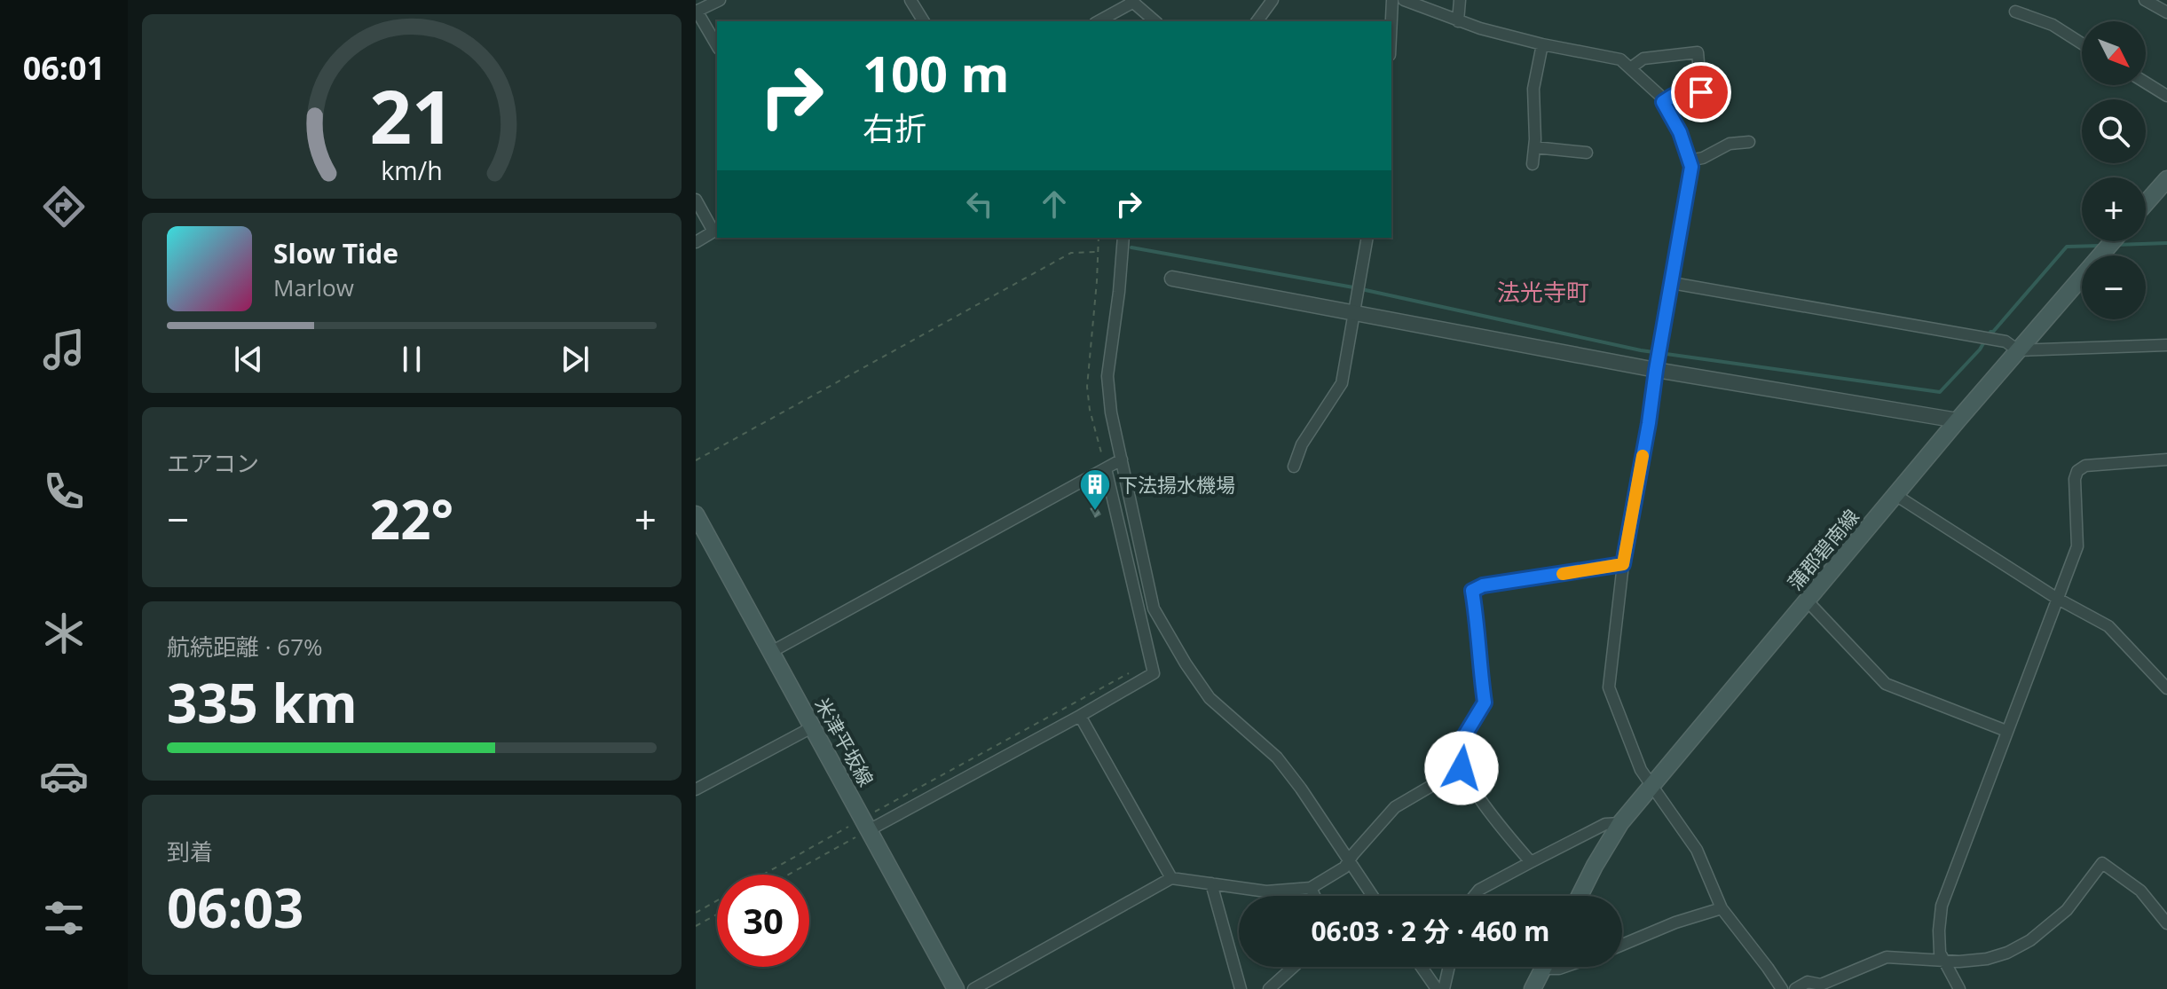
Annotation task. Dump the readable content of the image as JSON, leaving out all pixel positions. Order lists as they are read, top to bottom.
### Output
{
  "streets": {
    "main road": ["蒲郡碧南線", "米津平坂線"]
  },
  "districts": ["法光寺町"],
  "places": {
    "building": ["下法揚水機場"]
  },
  "north": "bottom right",
  "page": {
    "tabs": "06:01",
    "map_buttons": ["+", "−"],
    "turn": ["100 m", "右折"],
    "song": ["Slow Tide", "Marlow"],
    "tile": [
      "エアコン",
      ["航続距離 · 67%", "335 km"],
      ["到着", "06:03"]
    ],
    "heat": ["−", "22°", "+"],
    "limit": "30",
    "trip": "06:03 · 2 分 · 460 m",
    "gauge": ["21", "km/h"]
  }
}
